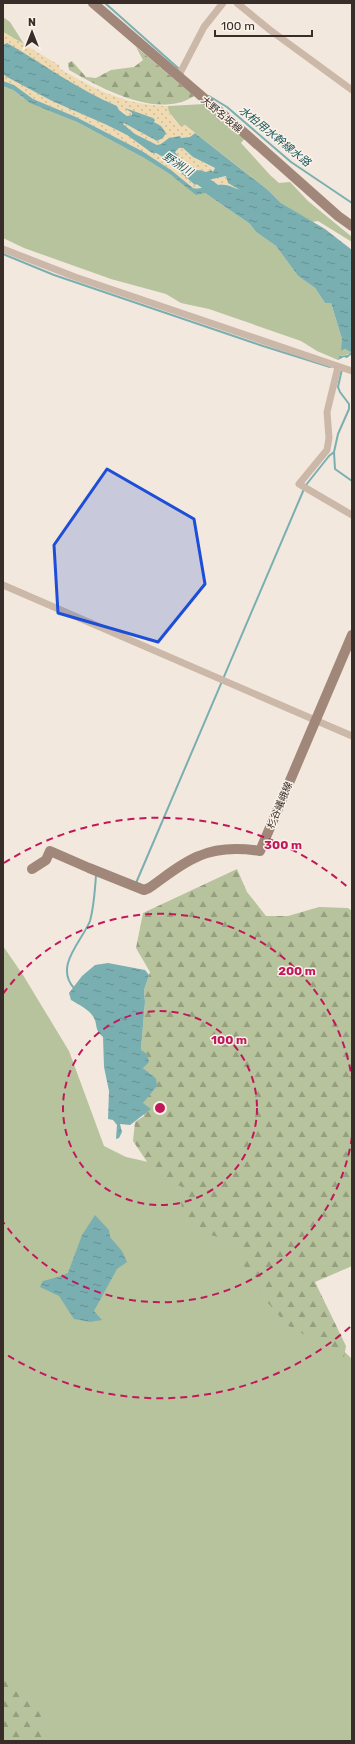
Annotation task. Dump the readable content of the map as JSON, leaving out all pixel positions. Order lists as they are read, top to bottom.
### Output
{
  "streets": {
    "main road": ["大野名坂線", "杉谷嶬峨線"]
  },
  "water": ["水柏用水幹線水路", "野洲川"],
  "scale_bar": "100 m",
  "north": "top",
  "rings": ["300 m", "200 m", "100 m"]
}
